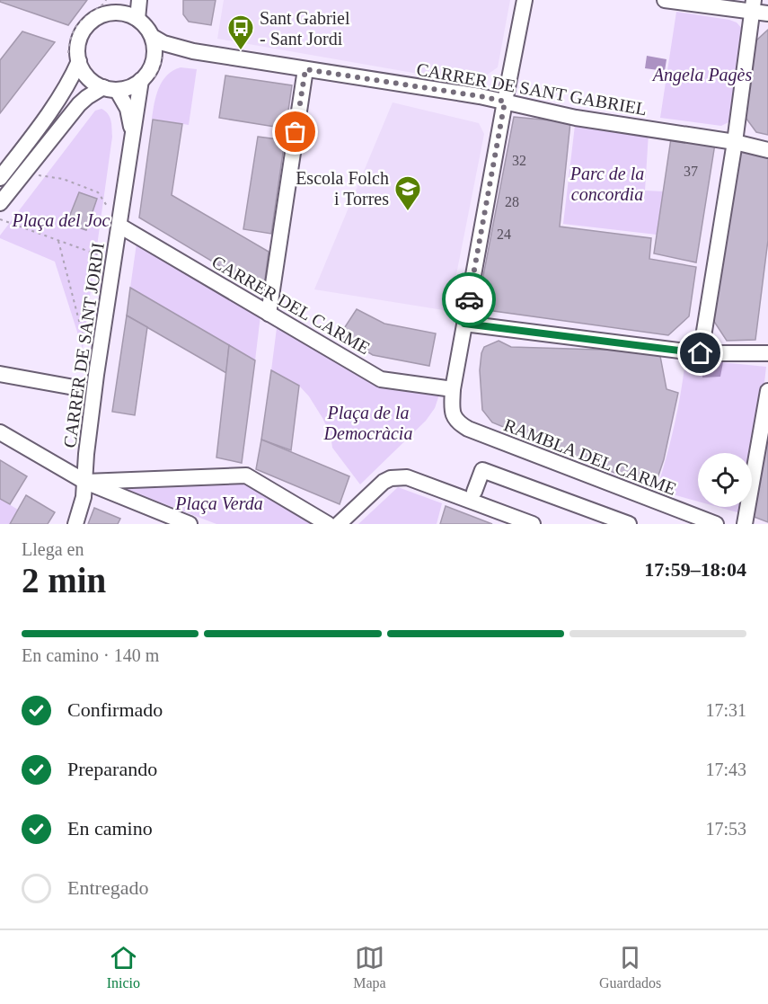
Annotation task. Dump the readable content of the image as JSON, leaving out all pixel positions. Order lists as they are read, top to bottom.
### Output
{
  "streets": {
    "street": [
      "CARRER DE SANT GABRIEL",
      "CARRER DEL CARME",
      "CARRER DE SANT JORDI",
      "RAMBLA DEL CARME"
    ]
  },
  "crossings": [
    ["CARRER DE SANT GABRIEL", "CARRER DE SANT JORDI"],
    ["CARRER DEL CARME", "CARRER DE SANT JORDI"],
    ["CARRER DEL CARME", "RAMBLA DEL CARME"]
  ],
  "parks": [
    "Angela Pagès",
    "Parc de la concordia",
    "Plaça del Joc",
    "Plaça de la Democràcia",
    "Plaça Verda"
  ],
  "places": {
    "bus stop": ["Sant Gabriel - Sant Jordi"],
    "school or university": ["Escola Folch i Torres"]
  },
  "house_numbers": [
    "32",
    "37",
    "28",
    "24"
  ],
  "page": {
    "heading": ["2 min", "Llega en", "17:59–18:04"],
    "bar": "En camino · 140 m",
    "list": [
      ["Confirmado", "17:31"],
      ["Preparando", "17:43"],
      ["En camino", "17:53"],
      "Entregado"
    ],
    "tabs": ["Inicio", "Mapa", "Guardados"]
  }
}
